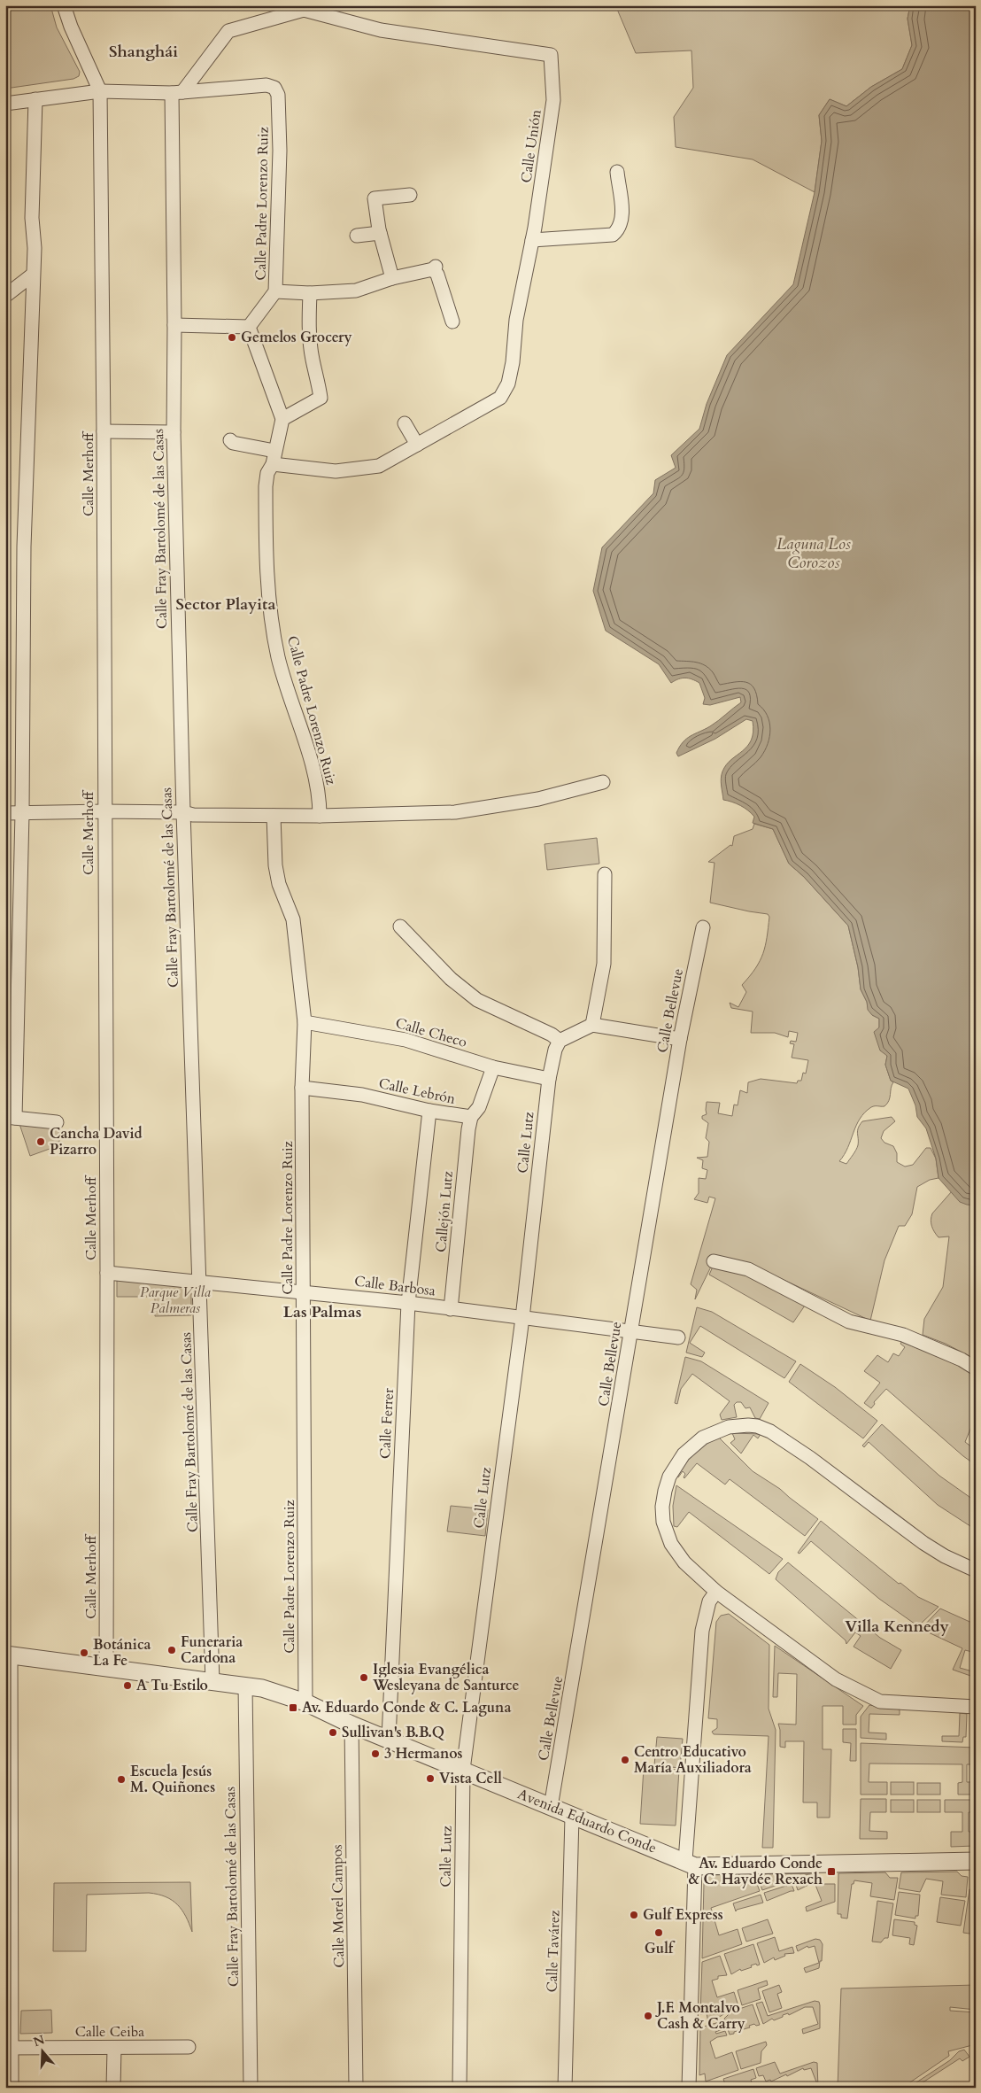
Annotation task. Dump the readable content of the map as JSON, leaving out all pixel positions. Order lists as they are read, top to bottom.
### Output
{
  "streets": {
    "street": [
      "Calle Unión",
      "Calle Padre Lorenzo Ruiz",
      "Calle Merhoff",
      "Calle Fray Bartolomé de las Casas",
      "Calle Bellevue",
      "Calle Checo",
      "Calle Lebrón",
      "Calle Lutz",
      "Callejón Lutz",
      "Calle Barbosa",
      "Calle Ferrer",
      "Avenida Eduardo Conde",
      "Calle Morel Campos",
      "Calle Tavárez",
      "Calle Ceiba"
    ]
  },
  "crossings": [
    ["Calle Unión", "Calle Padre Lorenzo Ruiz"],
    ["Calle Unión", "Calle Fray Bartolomé de las Casas"],
    ["Calle Padre Lorenzo Ruiz", "Calle Fray Bartolomé de las Casas"],
    ["Calle Padre Lorenzo Ruiz", "Calle Checo"],
    ["Calle Padre Lorenzo Ruiz", "Calle Lebrón"],
    ["Calle Padre Lorenzo Ruiz", "Calle Barbosa"],
    ["Calle Padre Lorenzo Ruiz", "Avenida Eduardo Conde"],
    ["Calle Merhoff", "Calle Barbosa"],
    ["Calle Merhoff", "Avenida Eduardo Conde"],
    ["Calle Fray Bartolomé de las Casas", "Calle Barbosa"],
    ["Calle Fray Bartolomé de las Casas", "Avenida Eduardo Conde"],
    ["Calle Bellevue", "Calle Barbosa"],
    ["Calle Bellevue", "Avenida Eduardo Conde"],
    ["Calle Checo", "Calle Lebrón"],
    ["Calle Checo", "Calle Lutz"],
    ["Calle Lebrón", "Callejón Lutz"],
    ["Calle Lebrón", "Calle Ferrer"],
    ["Calle Lutz", "Calle Barbosa"],
    ["Calle Lutz", "Avenida Eduardo Conde"],
    ["Callejón Lutz", "Calle Barbosa"],
    ["Calle Barbosa", "Calle Ferrer"],
    ["Calle Ferrer", "Avenida Eduardo Conde"],
    ["Avenida Eduardo Conde", "Calle Morel Campos"],
    ["Avenida Eduardo Conde", "Calle Tavárez"]
  ],
  "districts": [
    "Shanghái",
    "Sector Playita",
    "Las Palmas",
    "Villa Kennedy"
  ],
  "water": ["Laguna Los Corozos"],
  "parks": ["Parque Villa Palmeras"],
  "places": {
    "other": [
      "Gemelos Grocery",
      "Cancha David Pizarro",
      "Funeraria Cardona",
      "Botánica La Fe",
      "Iglesia Evangélica Wesleyana de Santurce",
      "A Tu Estilo",
      "Sullivan's B.B.Q",
      "3 Hermanos",
      "Centro Educativo María Auxiliadora",
      "Vista Cell",
      "Escuela Jesús M. Quiñones",
      "Gulf Express",
      "Gulf",
      "J.F. Montalvo Cash & Carry"
    ],
    "transit": ["Av. Eduardo Conde & C. Laguna", "Av. Eduardo Conde & C. Haydée Rexach"]
  },
  "north": "top"
}
